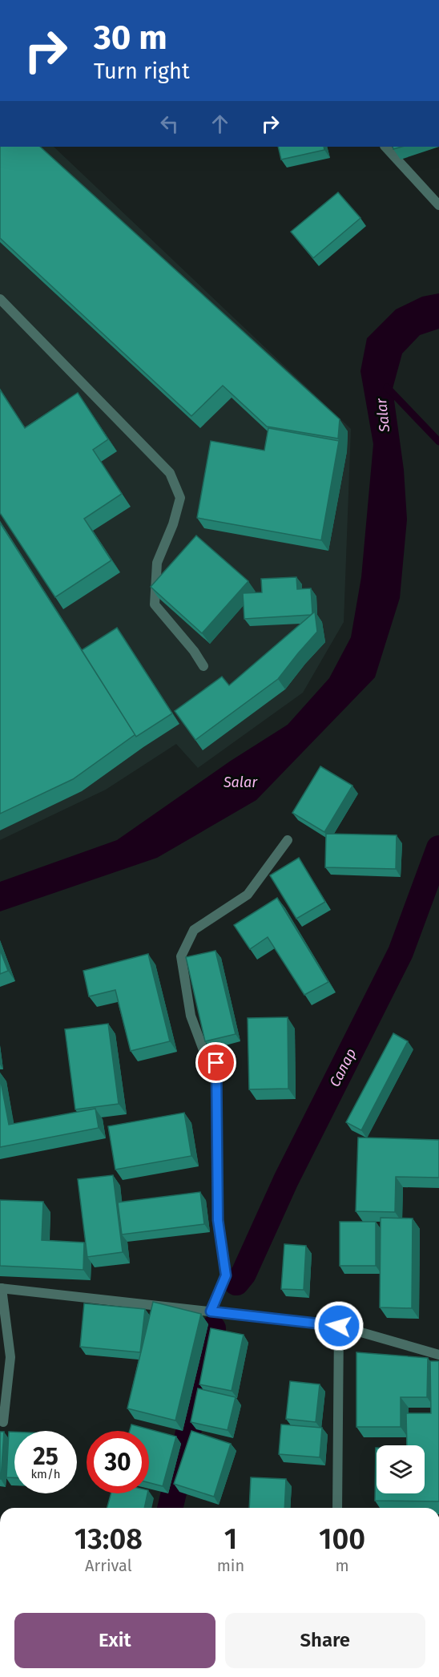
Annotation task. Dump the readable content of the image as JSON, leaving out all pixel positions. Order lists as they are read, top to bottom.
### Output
{
  "water": ["Salar", "Салар"],
  "page": {
    "turn": ["30 m", "Turn right"],
    "speed": "25 km/h",
    "limit": "30",
    "eta": [
      "13:08",
      "Arrival",
      "1",
      "min",
      "100",
      "m"
    ],
    "buttons": ["Exit", "Share"]
  }
}
